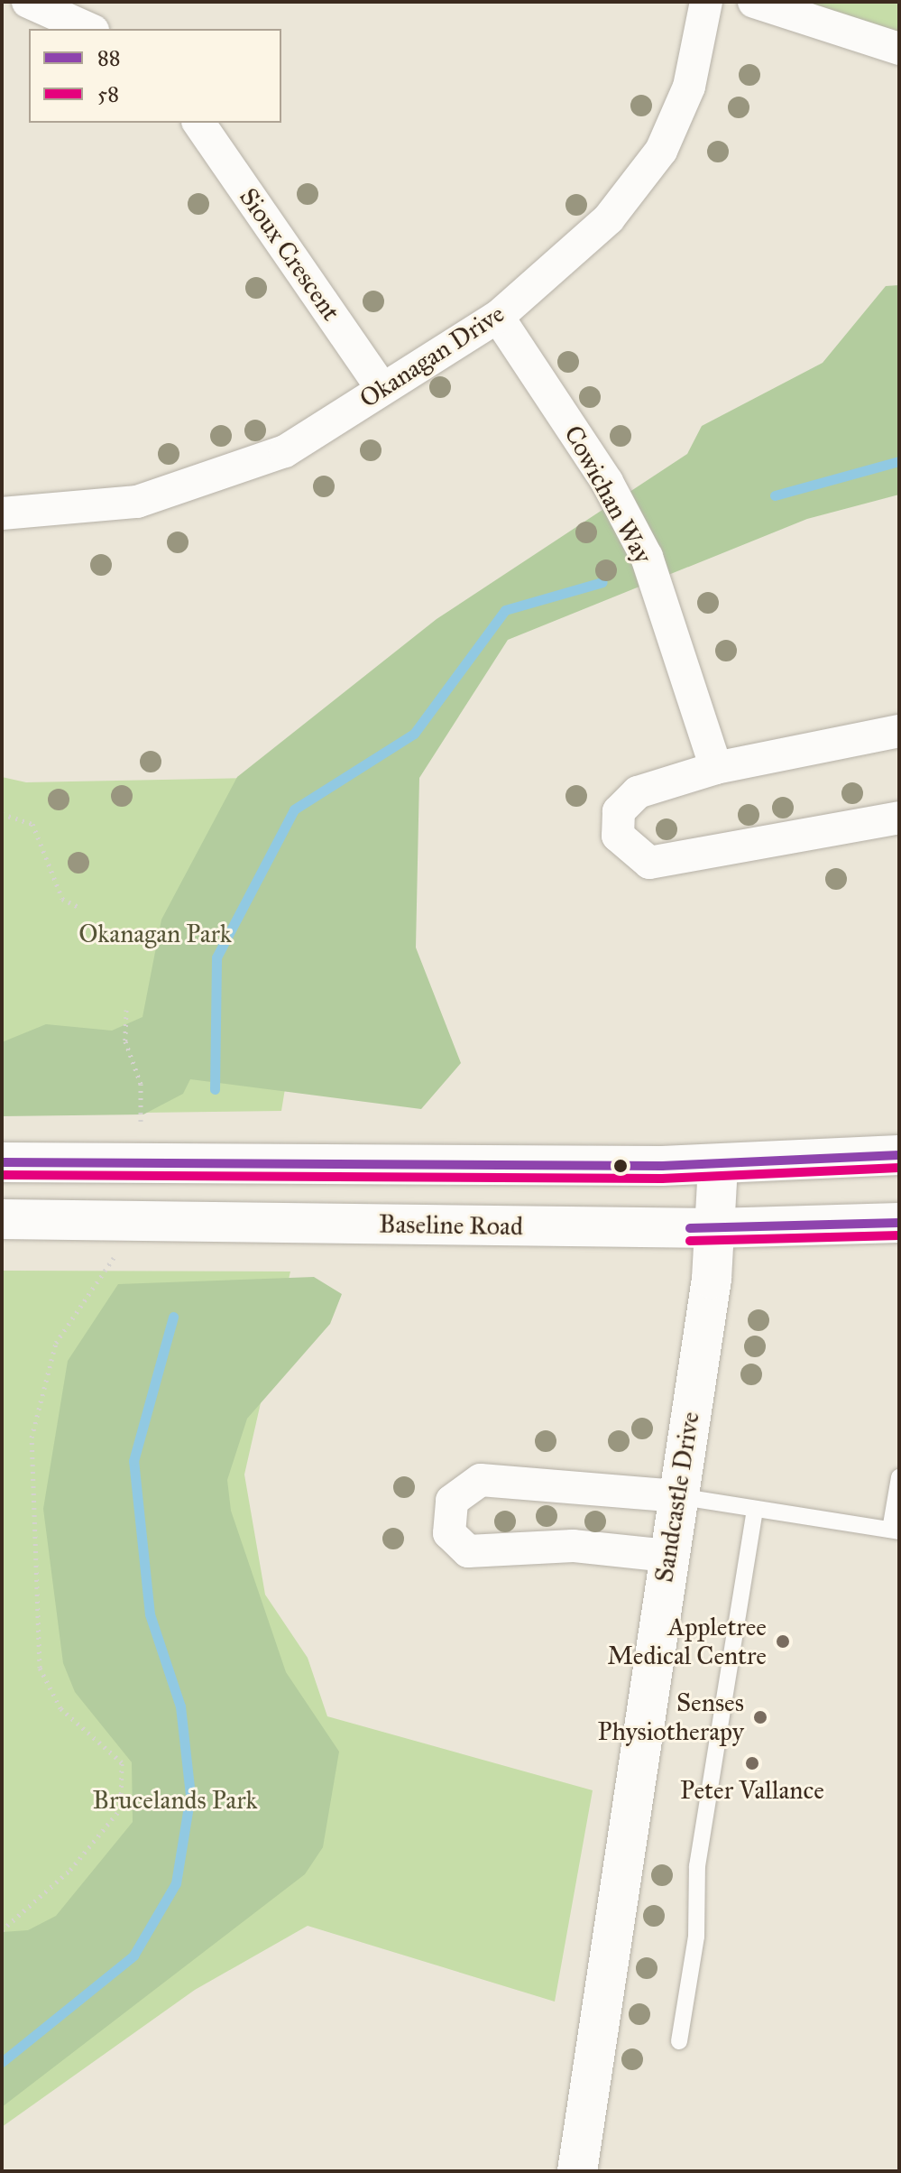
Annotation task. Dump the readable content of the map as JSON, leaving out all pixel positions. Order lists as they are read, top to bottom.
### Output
{
  "streets": {
    "main road": ["Baseline Road", "Sandcastle Drive"],
    "street": ["Sioux Crescent", "Okanagan Drive", "Cowichan Way"]
  },
  "crossings": [
    ["Sioux Crescent", "Okanagan Drive"],
    ["Okanagan Drive", "Cowichan Way"],
    ["Baseline Road", "Sandcastle Drive"]
  ],
  "parks": ["Okanagan Park", "Brucelands Park"],
  "places": ["Appletree Medical Centre", "Senses Physiotherapy", "Peter Vallance"],
  "lines": ["transit line 88", "transit line 58"],
  "legend": ["88", "58"]
}
